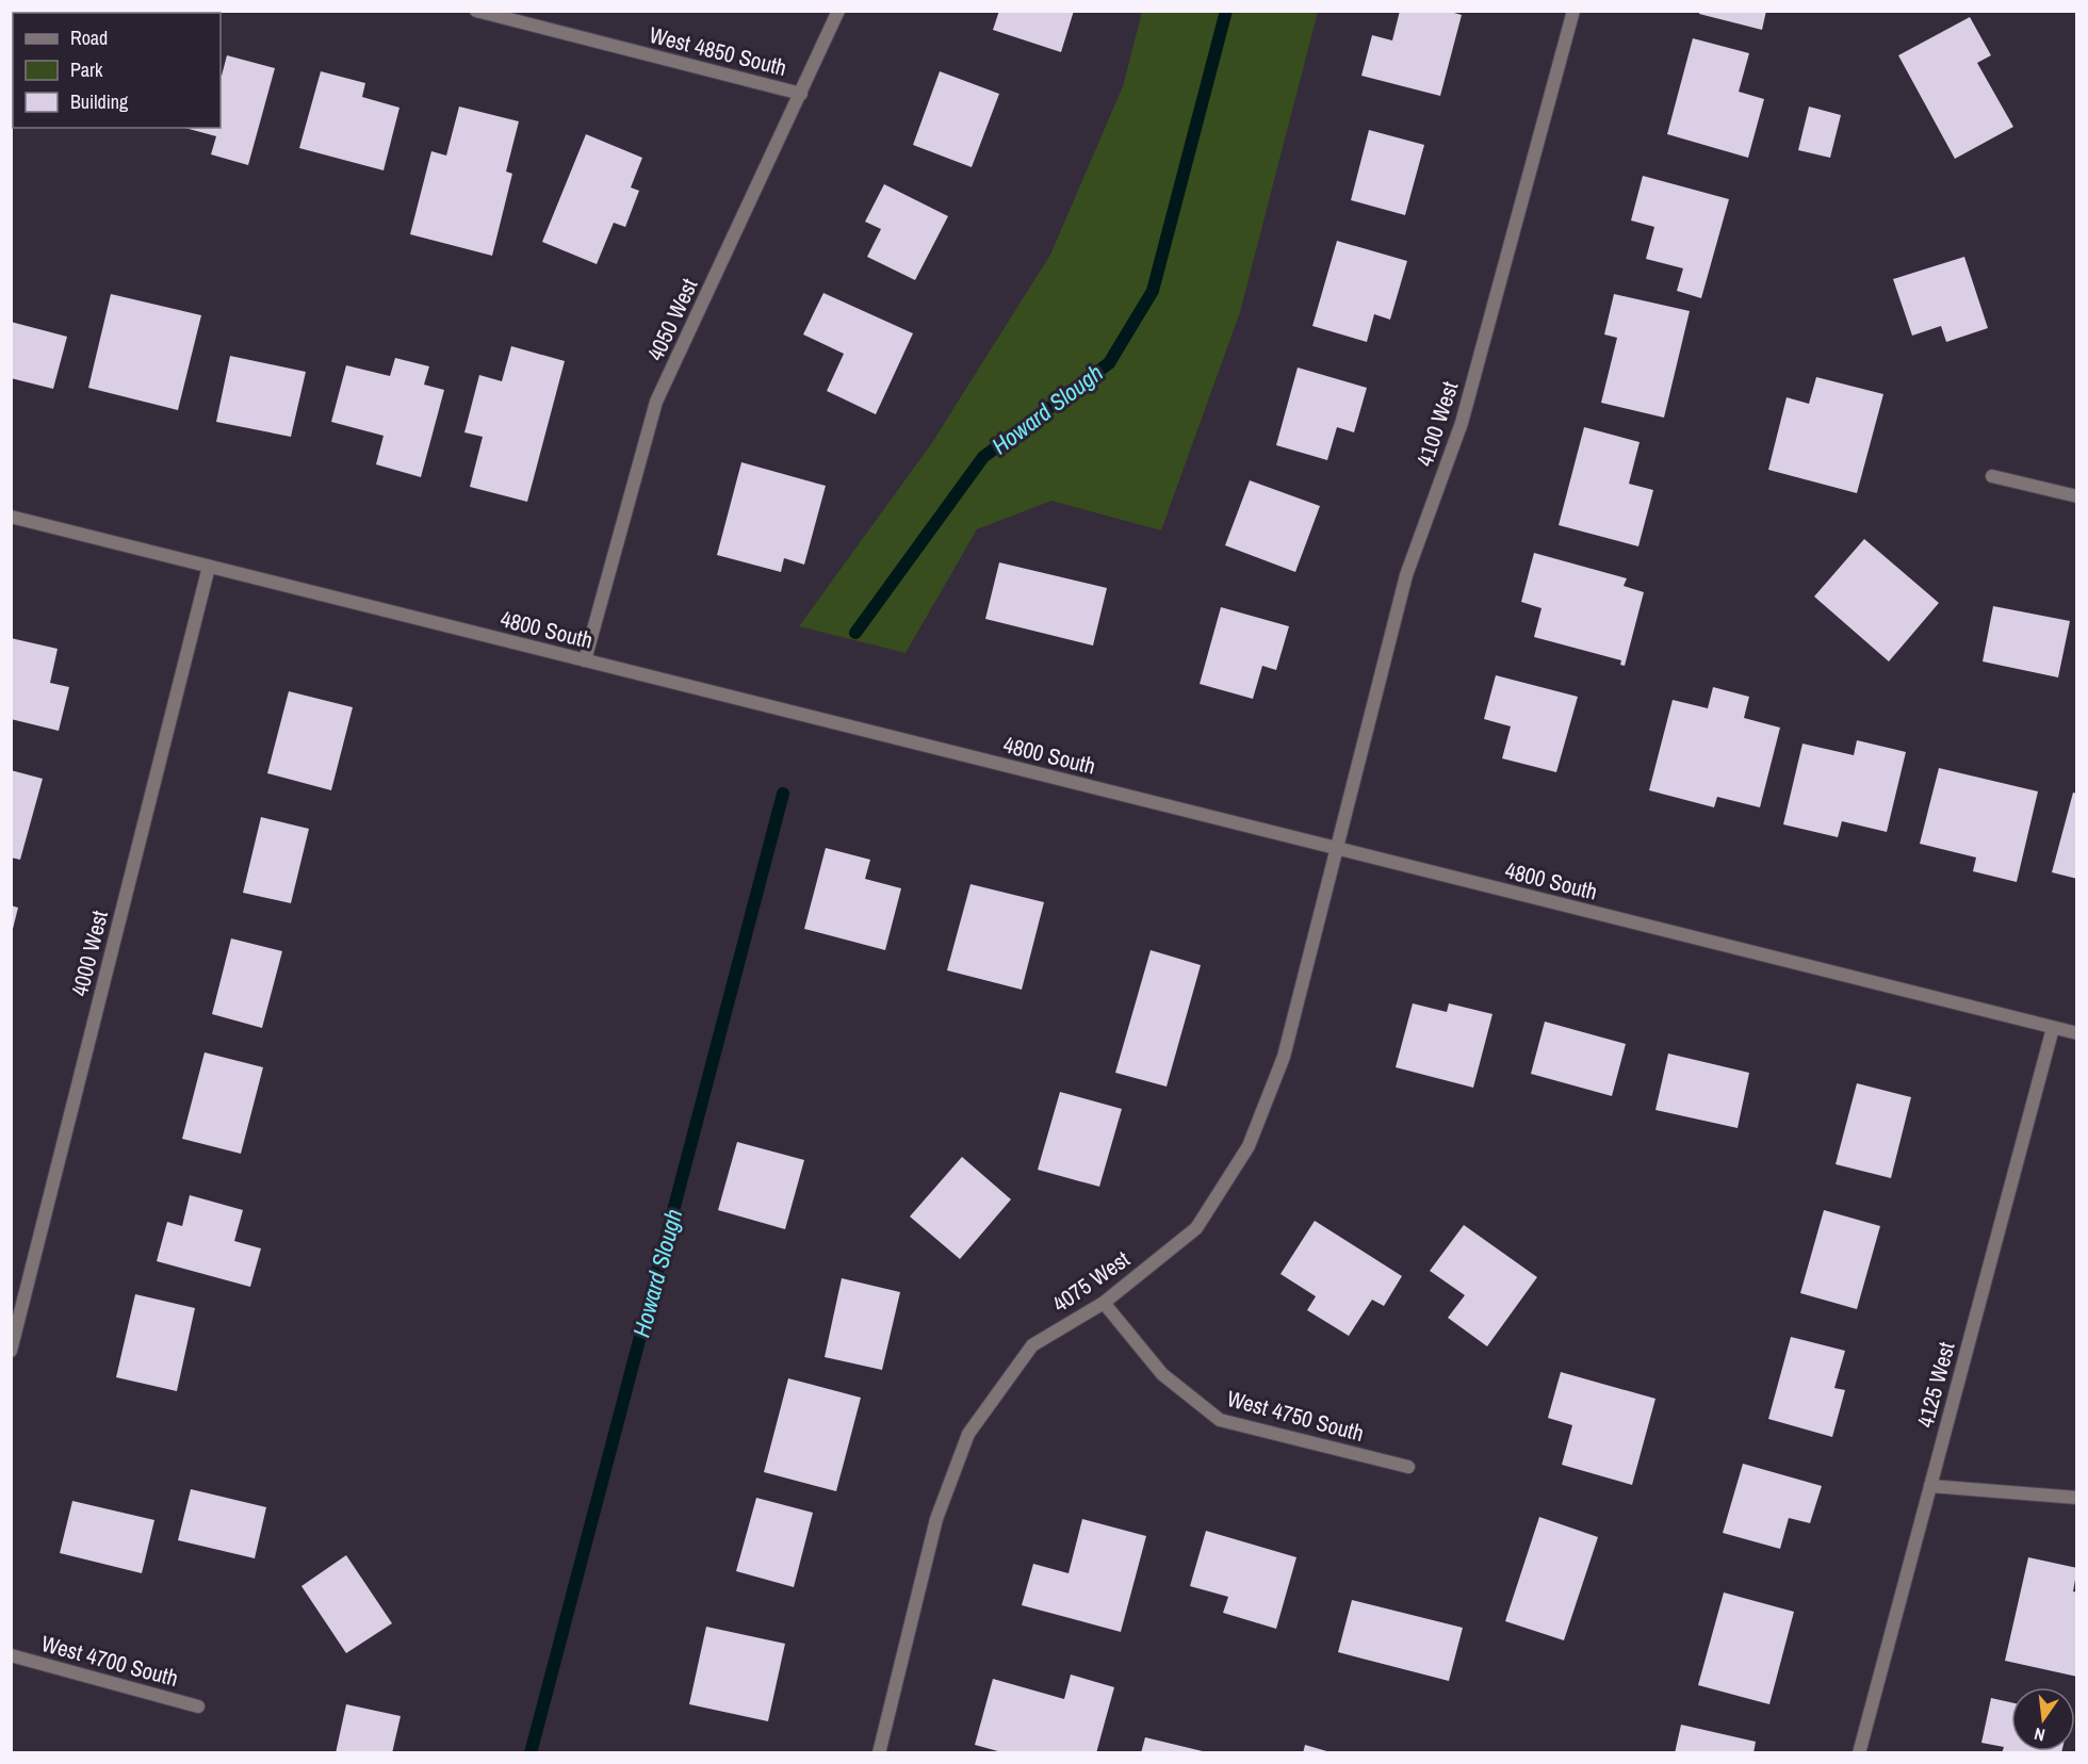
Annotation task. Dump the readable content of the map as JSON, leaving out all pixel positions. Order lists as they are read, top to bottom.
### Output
{
  "streets": {
    "street": [
      "West 4850 South",
      "4050 West",
      "4100 West",
      "4800 South",
      "4000 West",
      "4075 West",
      "4125 West",
      "West 4750 South",
      "West 4700 South"
    ]
  },
  "crossings": [
    ["West 4850 South", "4050 West"],
    ["4050 West", "4800 South"],
    ["4100 West", "4800 South"],
    ["4100 West", "4075 West"],
    ["4800 South", "4000 West"],
    ["4800 South", "4075 West"],
    ["4800 South", "4125 West"],
    ["4075 West", "West 4750 South"]
  ],
  "water": ["Howard Slough"],
  "legend": ["Road", "Park", "Building"],
  "north": "bottom"
}
